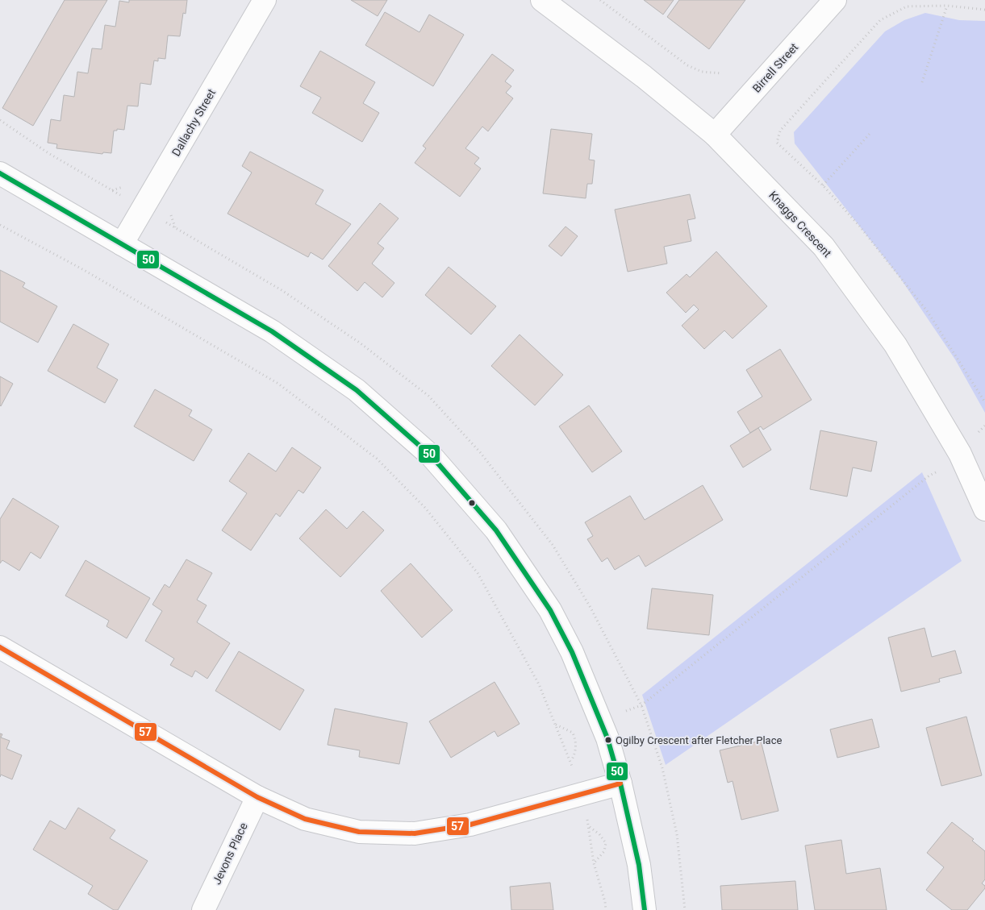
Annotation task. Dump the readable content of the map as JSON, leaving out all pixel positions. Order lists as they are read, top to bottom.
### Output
{
  "streets": {
    "street": [
      "Birrell Street",
      "Dallachy Street",
      "Knaggs Crescent",
      "Jevons Place"
    ]
  },
  "crossings": [
    ["Birrell Street", "Knaggs Crescent"]
  ],
  "places": ["Ogilby Crescent after Fletcher Place"],
  "lines": ["transit line 50", "transit line 57"]
}
